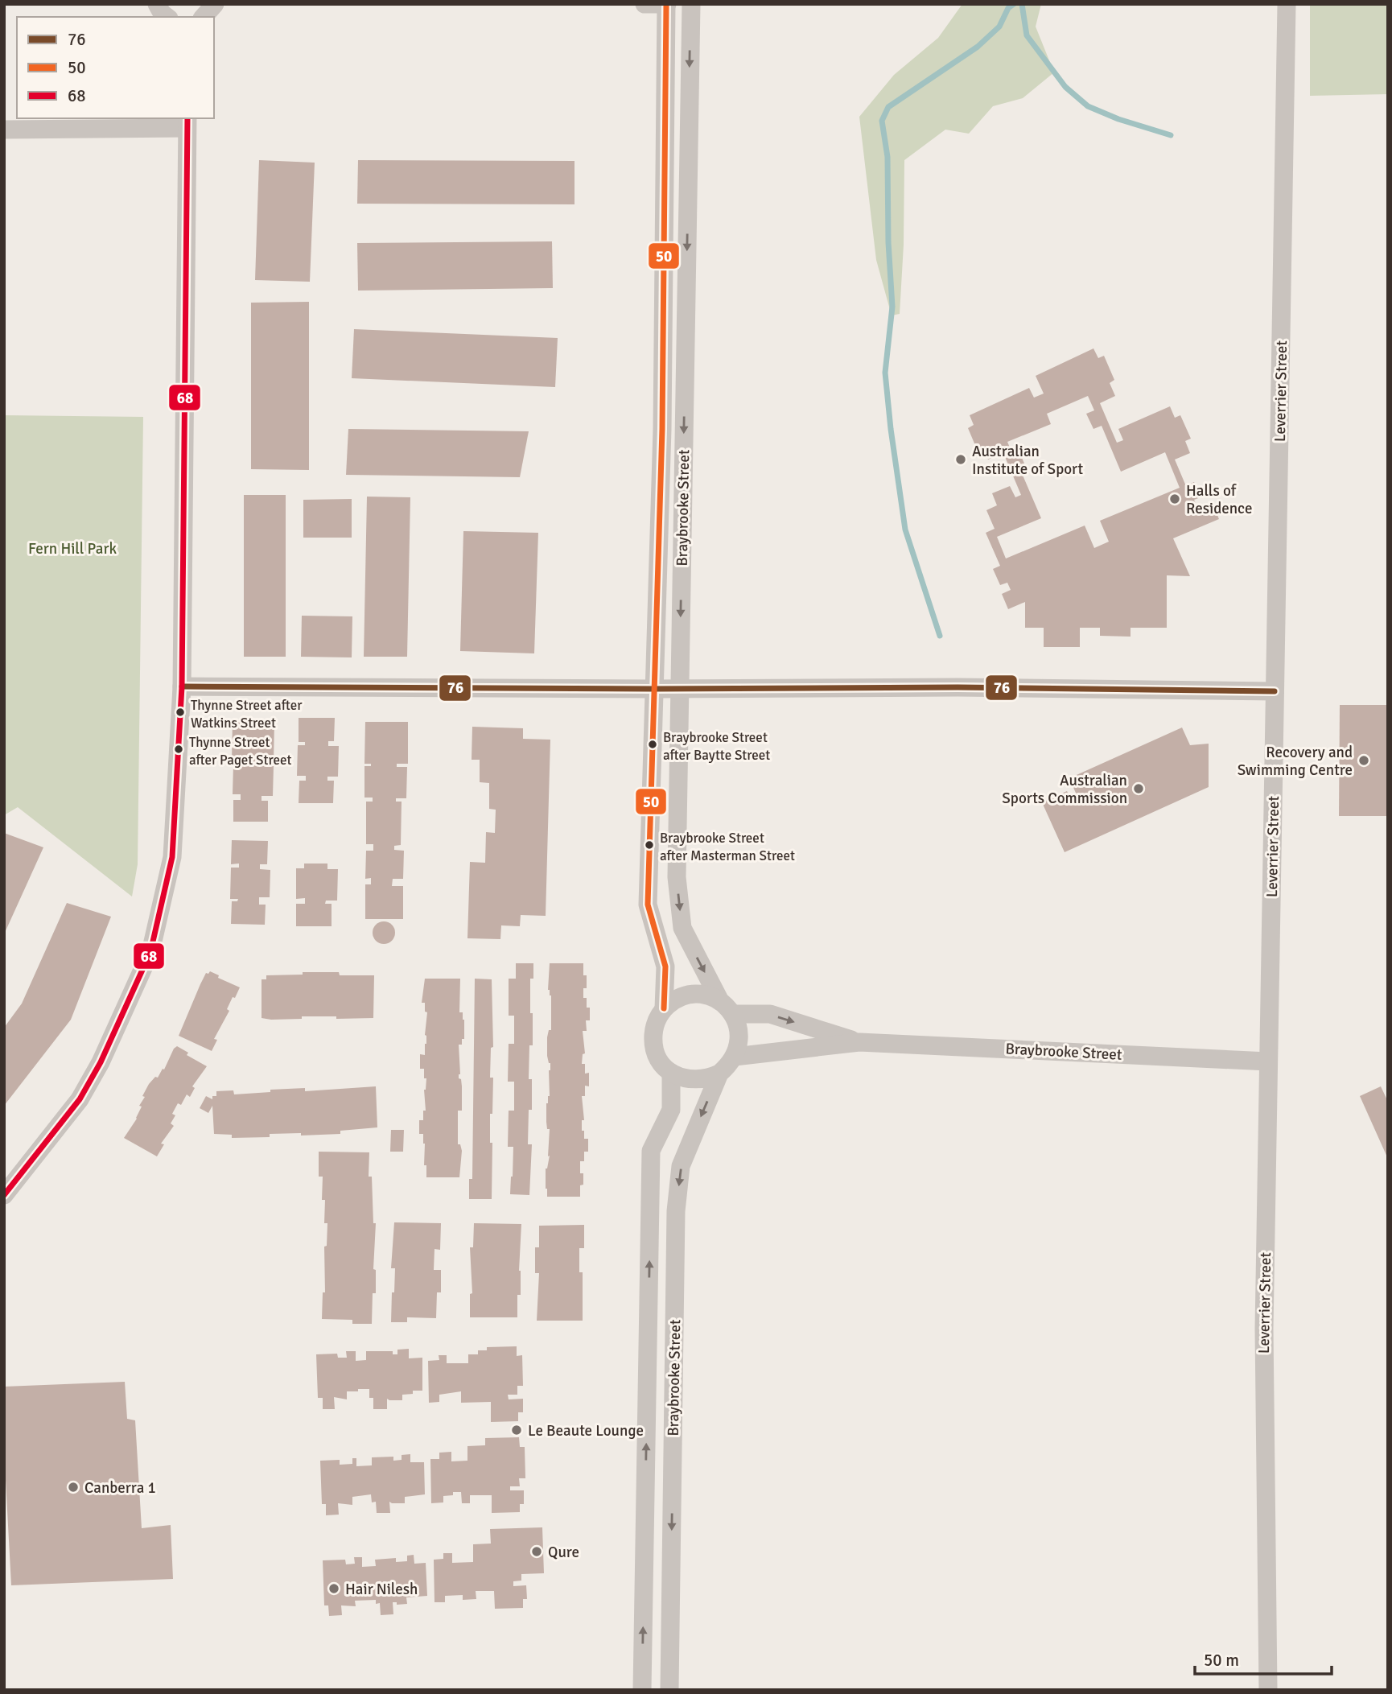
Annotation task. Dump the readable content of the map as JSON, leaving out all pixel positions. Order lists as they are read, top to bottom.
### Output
{
  "streets": {
    "street": ["Leverrier Street", "Braybrooke Street"]
  },
  "crossings": [
    ["Leverrier Street", "Braybrooke Street"]
  ],
  "parks": ["Fern Hill Park"],
  "places": [
    "Australian Institute of Sport",
    "Halls of Residence",
    "Thynne Street after Watkins Street",
    "Braybrooke Street after Baytte Street",
    "Thynne Street after Paget Street",
    "Recovery and Swimming Centre",
    "Australian Sports Commission",
    "Braybrooke Street after Masterman Street",
    "Le Beaute Lounge",
    "Canberra 1",
    "Qure",
    "Hair Nilesh"
  ],
  "lines": ["transit line 50", "transit line 68", "transit line 76"],
  "legend": ["76", "50", "68"],
  "scale_bar": "50 m"
}
